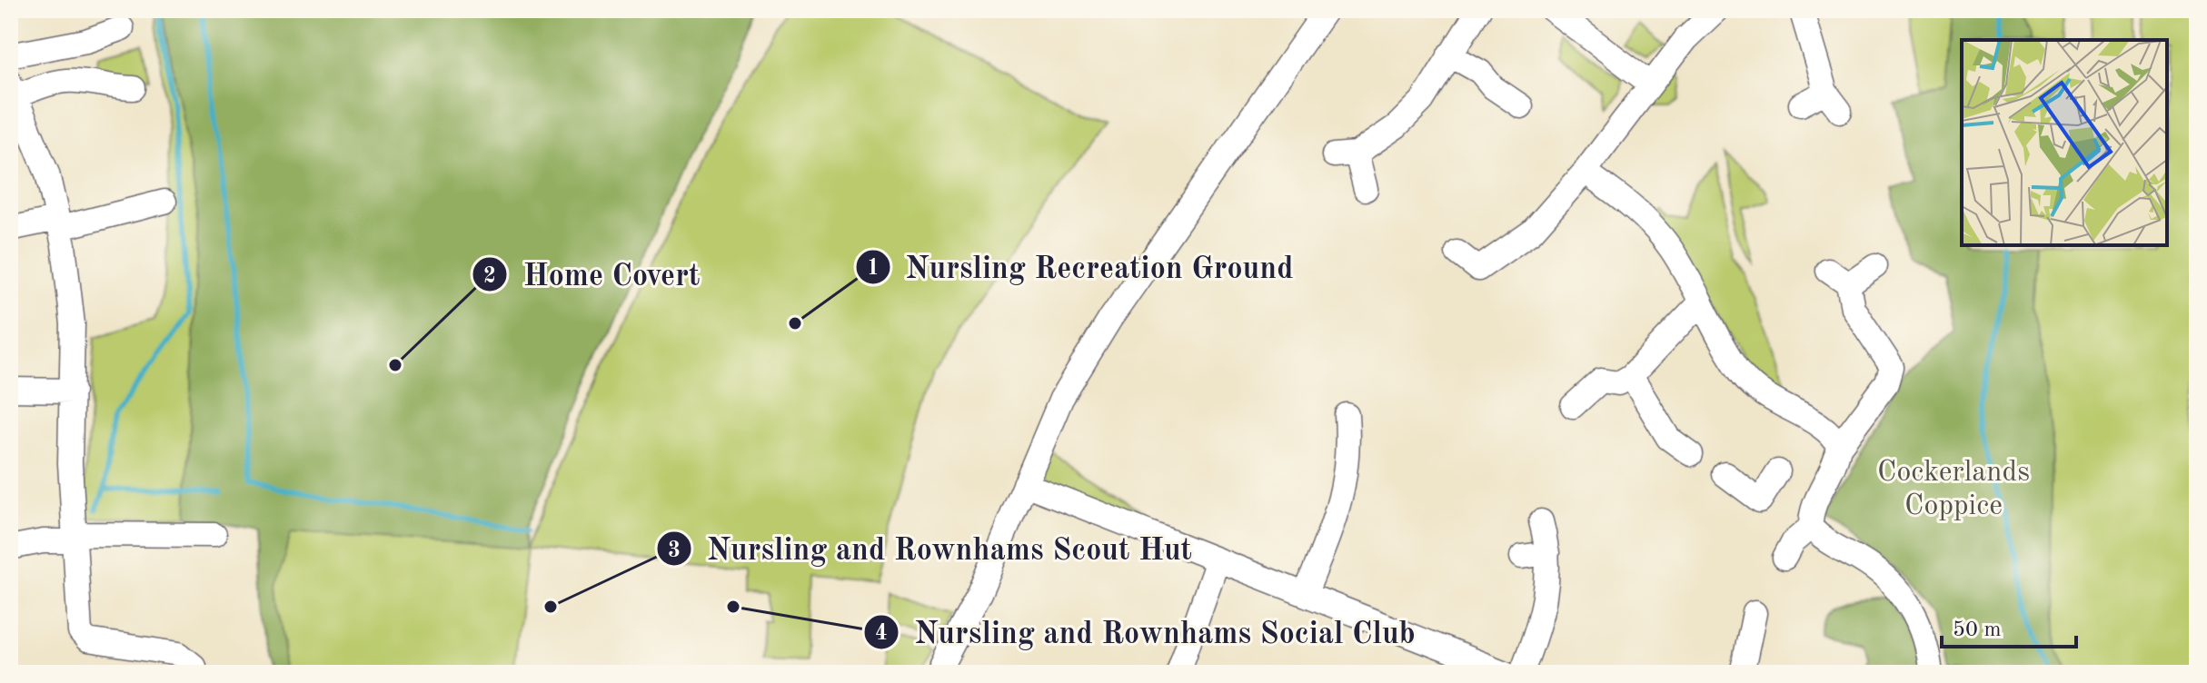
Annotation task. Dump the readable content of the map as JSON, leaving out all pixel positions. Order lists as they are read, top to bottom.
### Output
{
  "parks": ["Cockerlands Coppice"],
  "places": [
    "Nursling Recreation Ground",
    "Home Covert",
    "Nursling and Rownhams Scout Hut",
    "Nursling and Rownhams Social Club"
  ],
  "scale_bar": "50 m"
}
